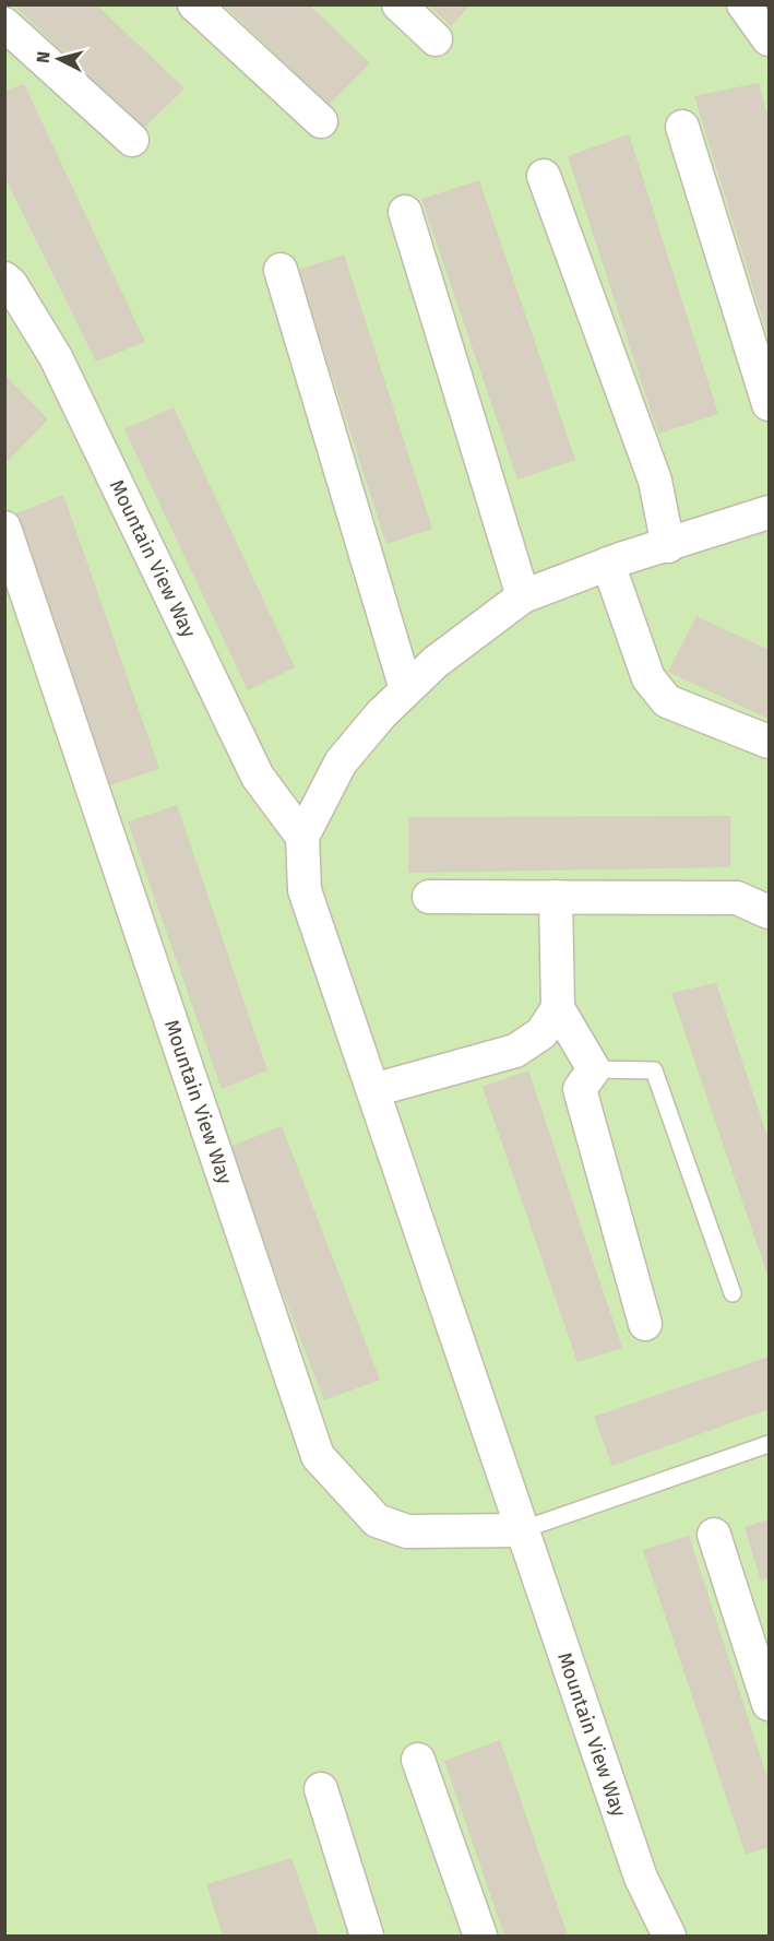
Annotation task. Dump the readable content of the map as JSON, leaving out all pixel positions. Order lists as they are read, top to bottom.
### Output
{
  "streets": {
    "street": ["Mountain View Way"]
  },
  "north": "left"
}
